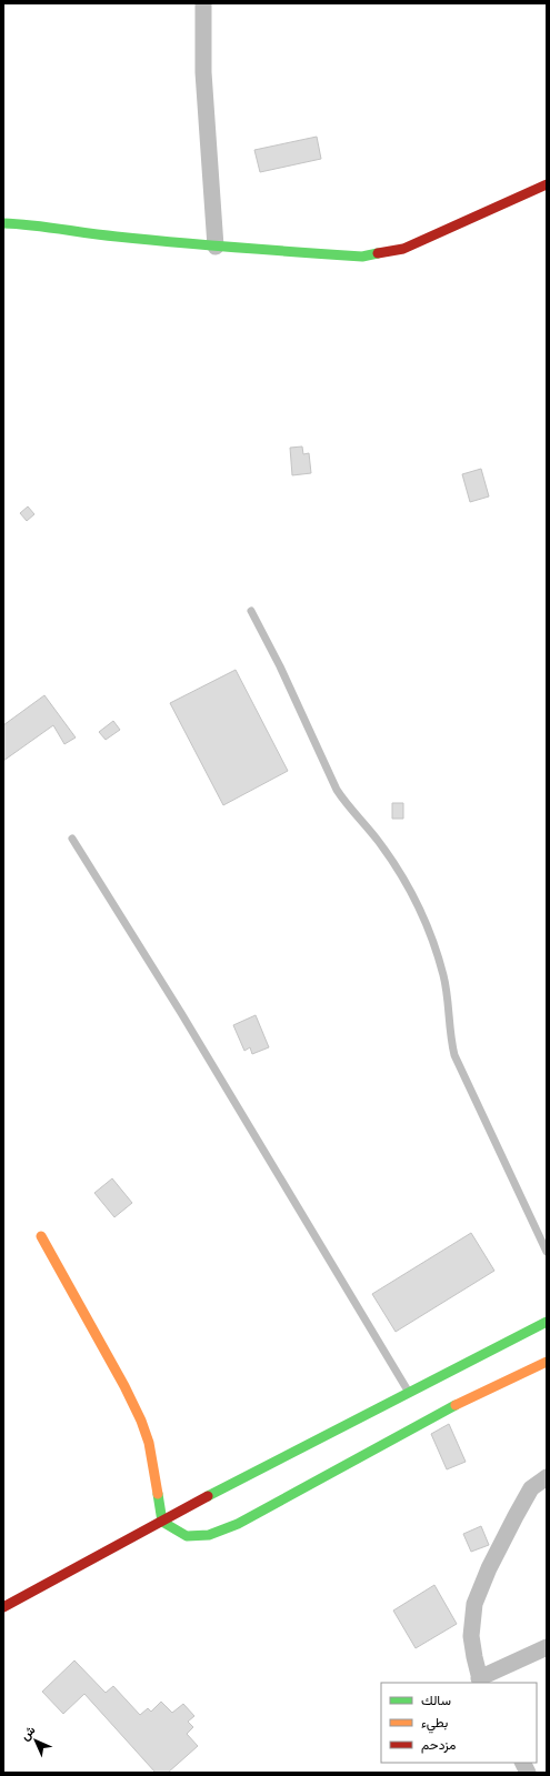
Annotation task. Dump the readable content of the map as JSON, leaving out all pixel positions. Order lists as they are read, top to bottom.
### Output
{
  "legend": ["سالك", "بطيء", "مزدحم"],
  "north": "top left"
}
